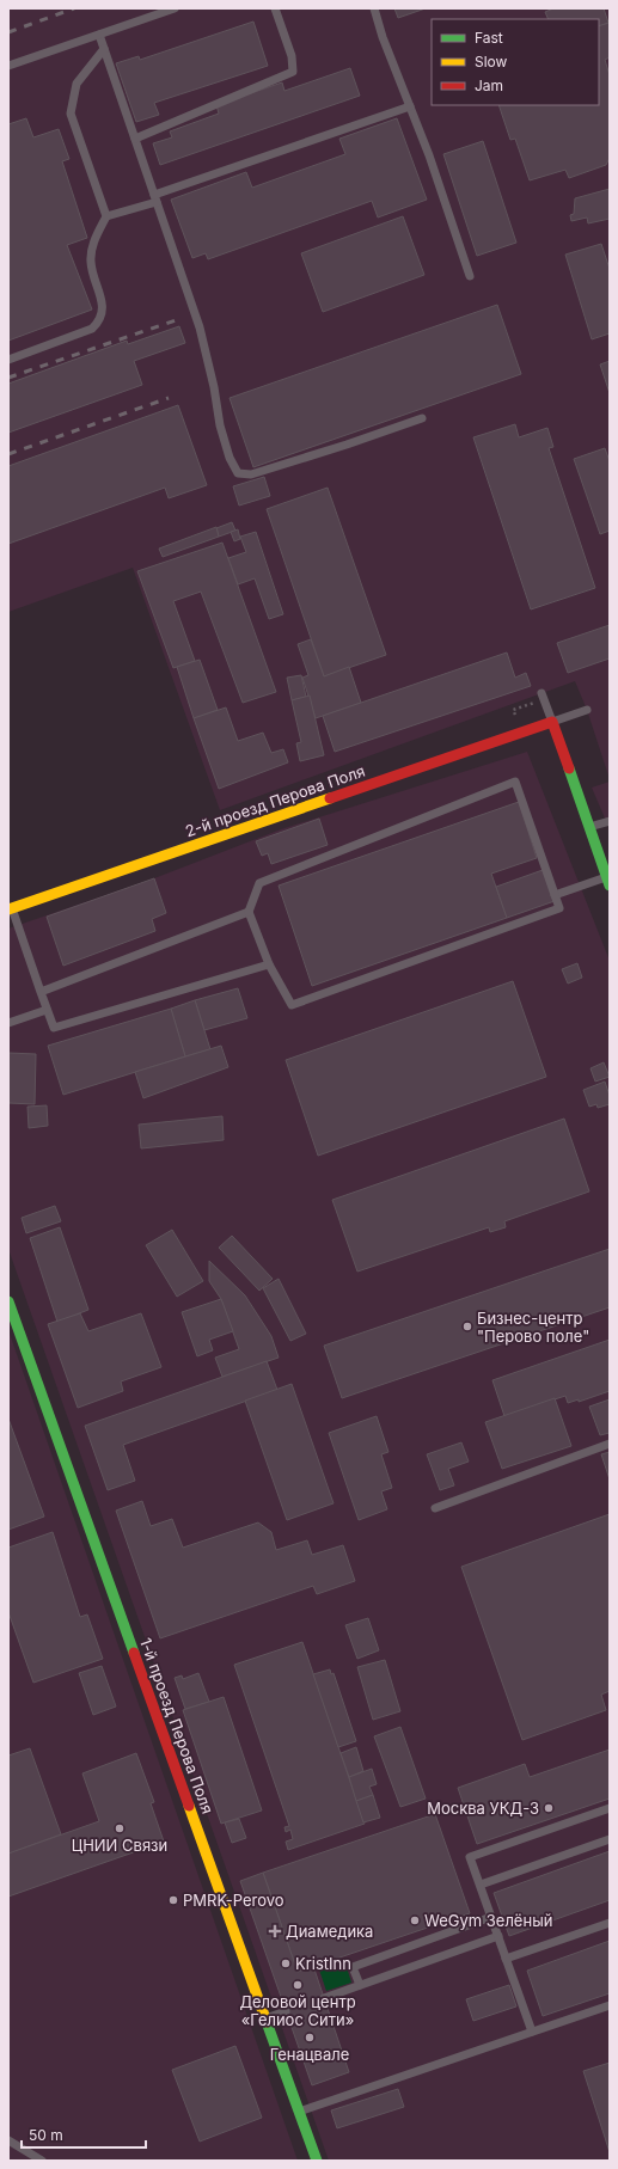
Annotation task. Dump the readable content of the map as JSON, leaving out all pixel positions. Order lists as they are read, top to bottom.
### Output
{
  "streets": {
    "street": ["2-й проезд Перова Поля", "1-й проезд Перова Поля"]
  },
  "places": {
    "other": [
      "Бизнес-центр \"Перово поле\"",
      "Москва УКД-3",
      "ЦНИИ Связи",
      "PMRK-Perovo",
      "WeGym Зелёный",
      "KristInn",
      "Деловой центр «Гелиос Сити»",
      "Генацвале"
    ],
    "health": ["Диамедика"]
  },
  "legend": ["Fast", "Slow", "Jam"],
  "scale_bar": "50 m"
}
